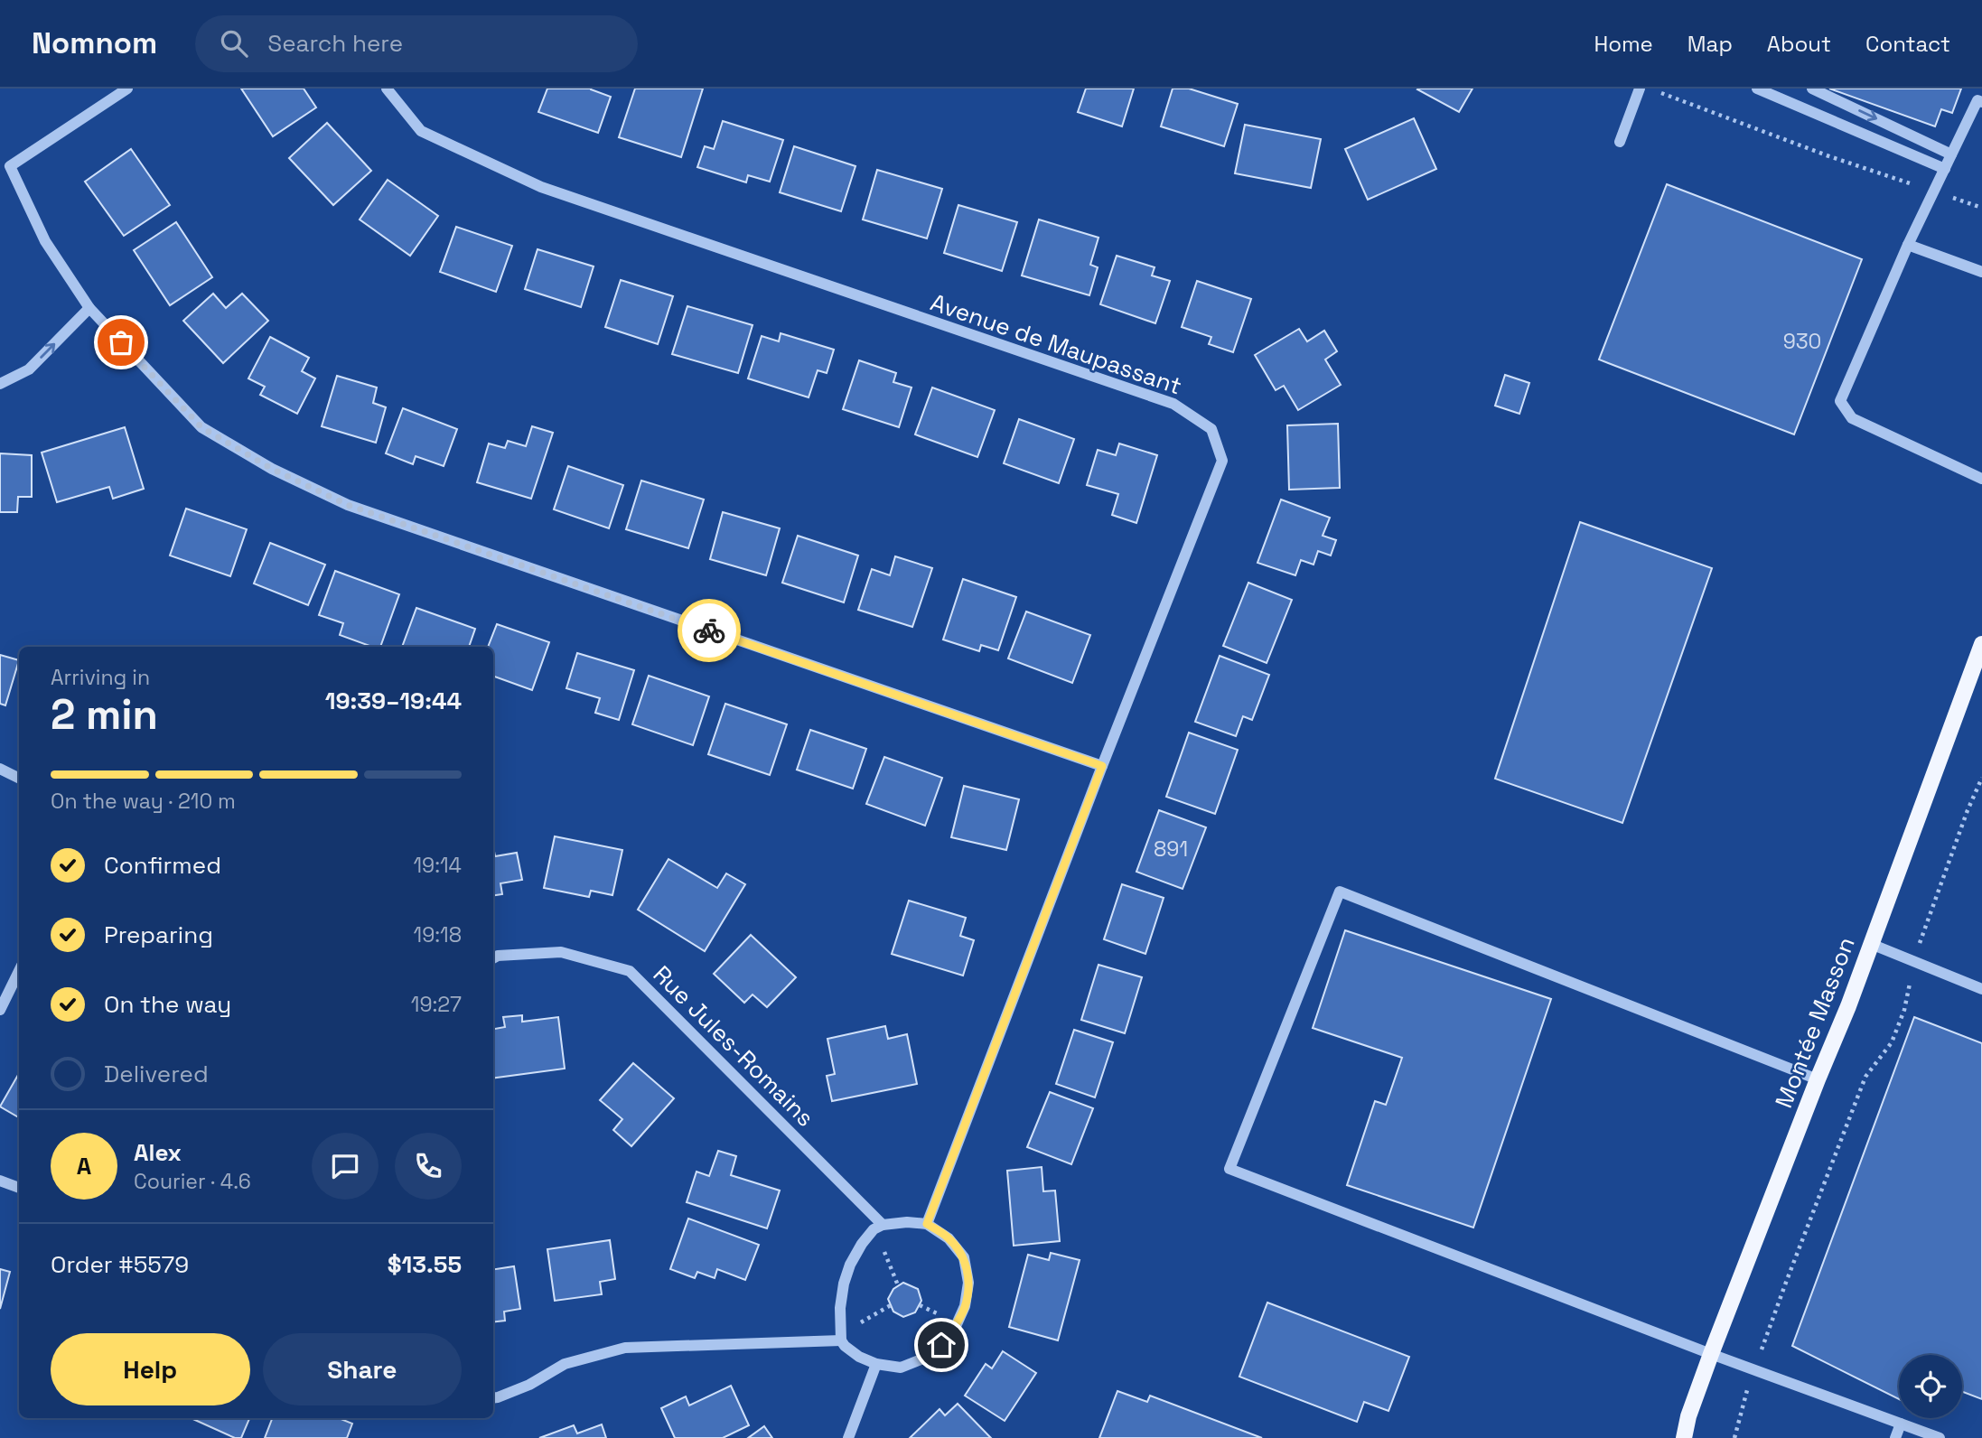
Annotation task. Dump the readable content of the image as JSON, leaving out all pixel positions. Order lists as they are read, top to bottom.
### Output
{
  "streets": {
    "main road": ["Montée Masson"],
    "street": ["Avenue de Maupassant", "Rue Jules-Romains"]
  },
  "crossings": [
    ["Avenue de Maupassant", "Rue Jules-Romains"]
  ],
  "house_numbers": ["930", "891"],
  "page": {
    "header": "Nomnom",
    "search": "Search here",
    "nav": [
      "Home",
      "Map",
      "About",
      "Contact"
    ],
    "heading": ["2 min", "Arriving in", "19:39–19:44"],
    "panel": [
      "Alex",
      "Courier · 4.6",
      "Order #5579",
      "$13.55"
    ],
    "bar": "On the way · 210 m",
    "list": [
      ["Confirmed", "19:14"],
      ["Preparing", "19:18"],
      ["On the way", "19:27"],
      "Delivered"
    ],
    "round": "A",
    "buttons": ["Help", "Share"]
  }
}
